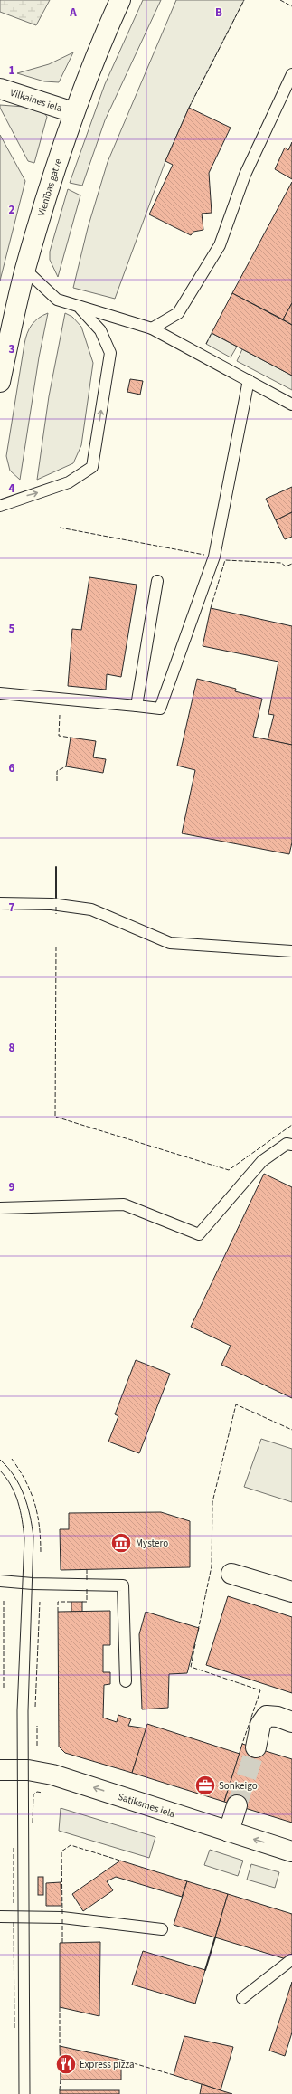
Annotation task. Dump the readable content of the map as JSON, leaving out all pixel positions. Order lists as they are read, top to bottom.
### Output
{
  "streets": {
    "street": ["Vilkaines iela", "Vienības gatve", "Satiksmes iela"]
  },
  "crossings": [
    ["Vilkaines iela", "Vienības gatve"]
  ],
  "one_way": ["Satiksmes iela"],
  "places": {
    "museum": ["Mystero"],
    "office": ["Sonkeigo"],
    "restaurant": ["Express pizza"]
  },
  "grid": {
    "columns": ["A", "B"],
    "rows": [
      "1",
      "2",
      "3",
      "4",
      "5",
      "6",
      "7",
      "8",
      "9"
    ]
  }
}
